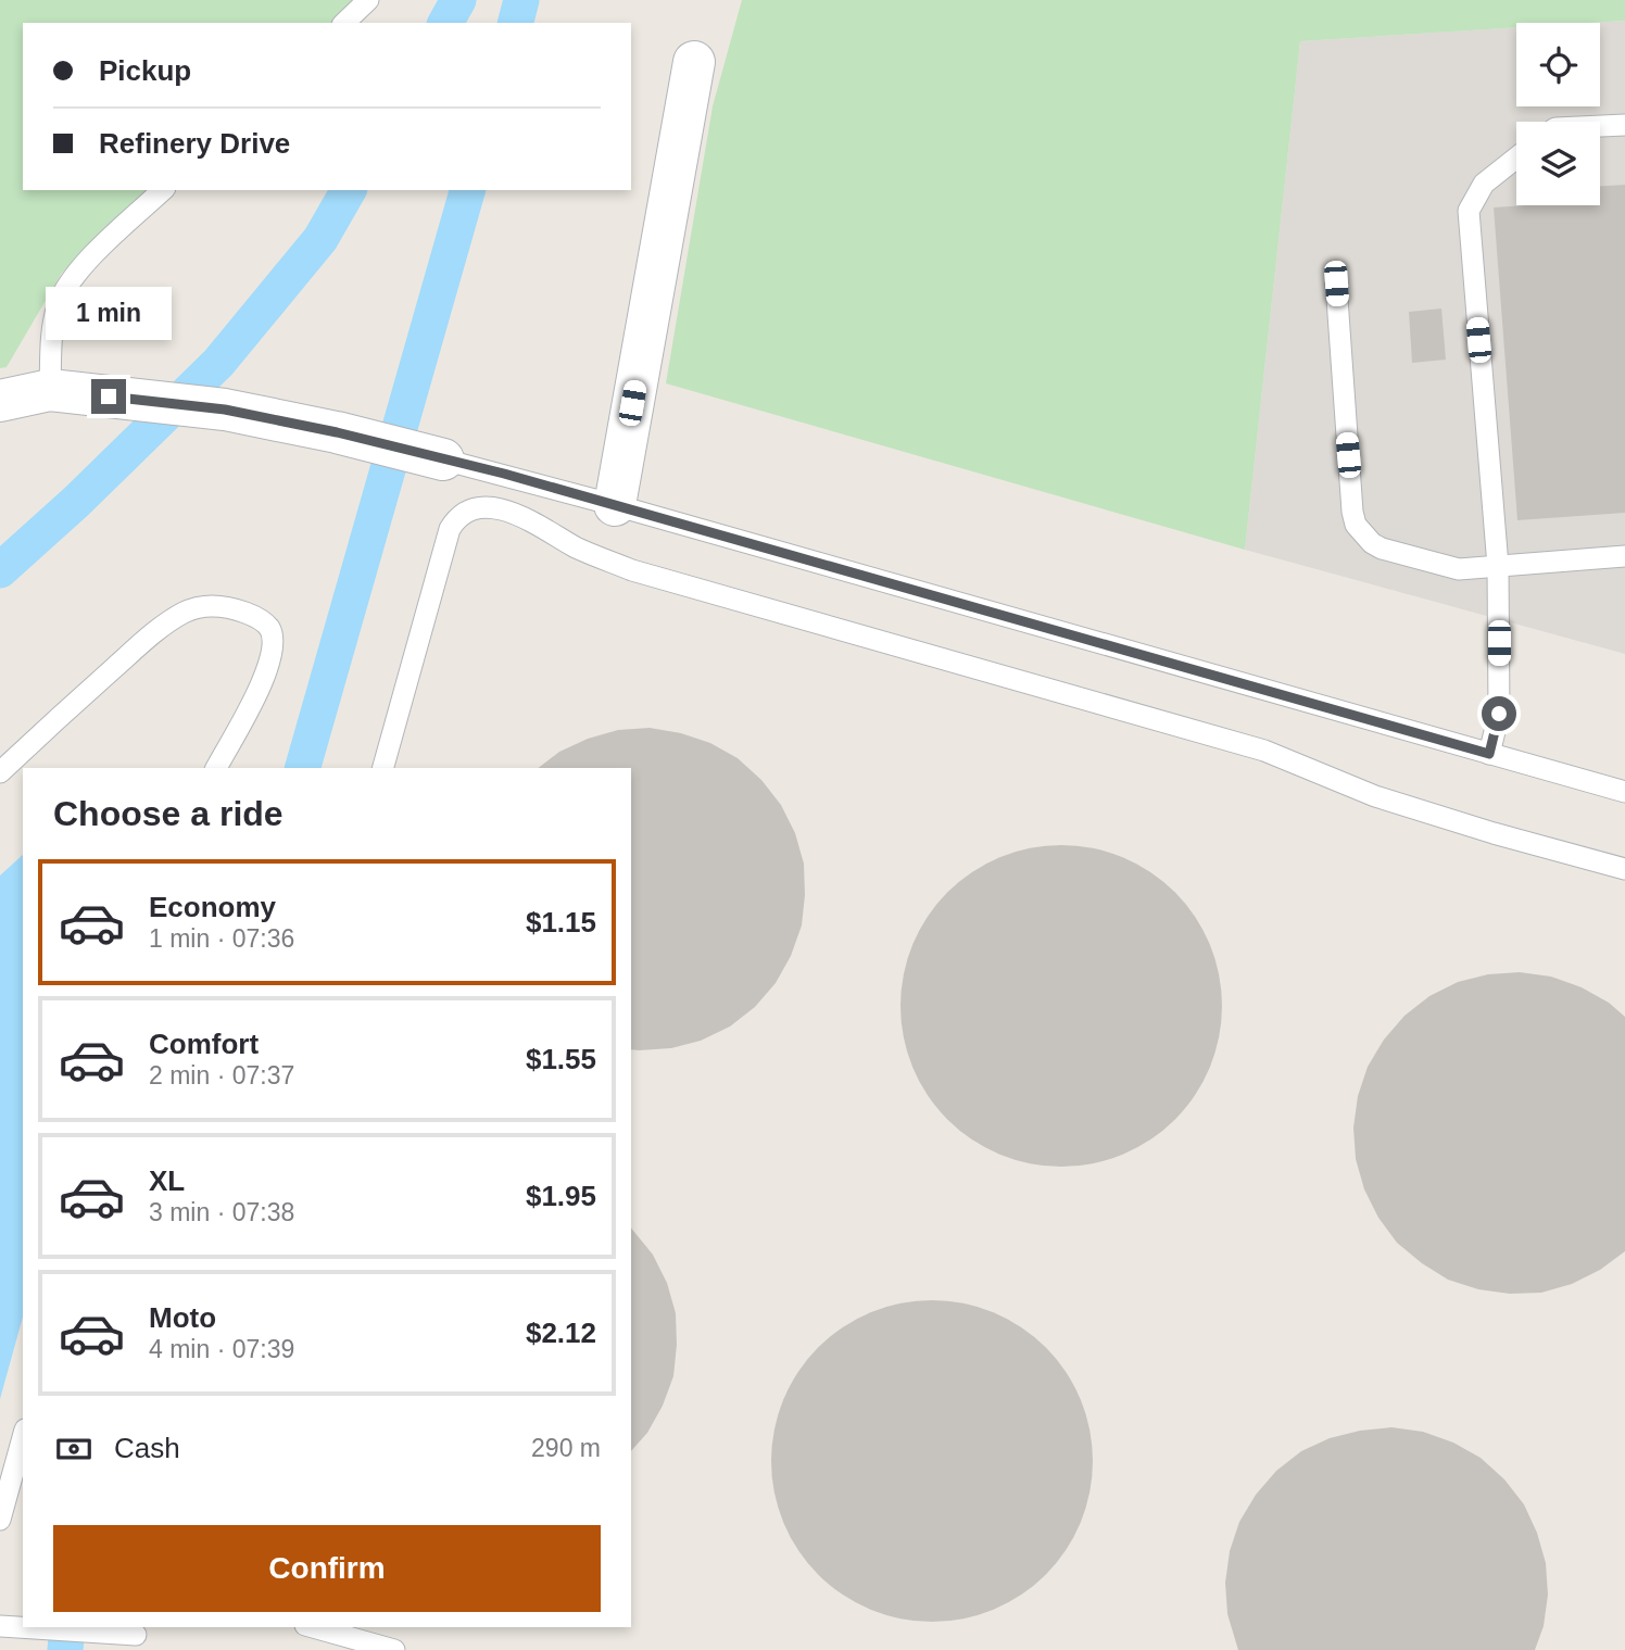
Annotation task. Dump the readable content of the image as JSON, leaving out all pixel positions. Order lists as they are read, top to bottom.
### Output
{
  "page": {
    "banner": ["Pickup", "Refinery Drive"],
    "bubble": "1 min",
    "heading": "Choose a ride",
    "list": [
      {
        "name": "Economy",
        "note": "1 min · 07:36",
        "value": "$1.15"
      },
      {
        "name": "Comfort",
        "note": "2 min · 07:37",
        "value": "$1.55"
      },
      {
        "name": "XL",
        "note": "3 min · 07:38",
        "value": "$1.95"
      },
      {
        "name": "Moto",
        "note": "4 min · 07:39",
        "value": "$2.12"
      }
    ],
    "pay": ["Cash", "290 m"],
    "buttons": "Confirm"
  }
}
